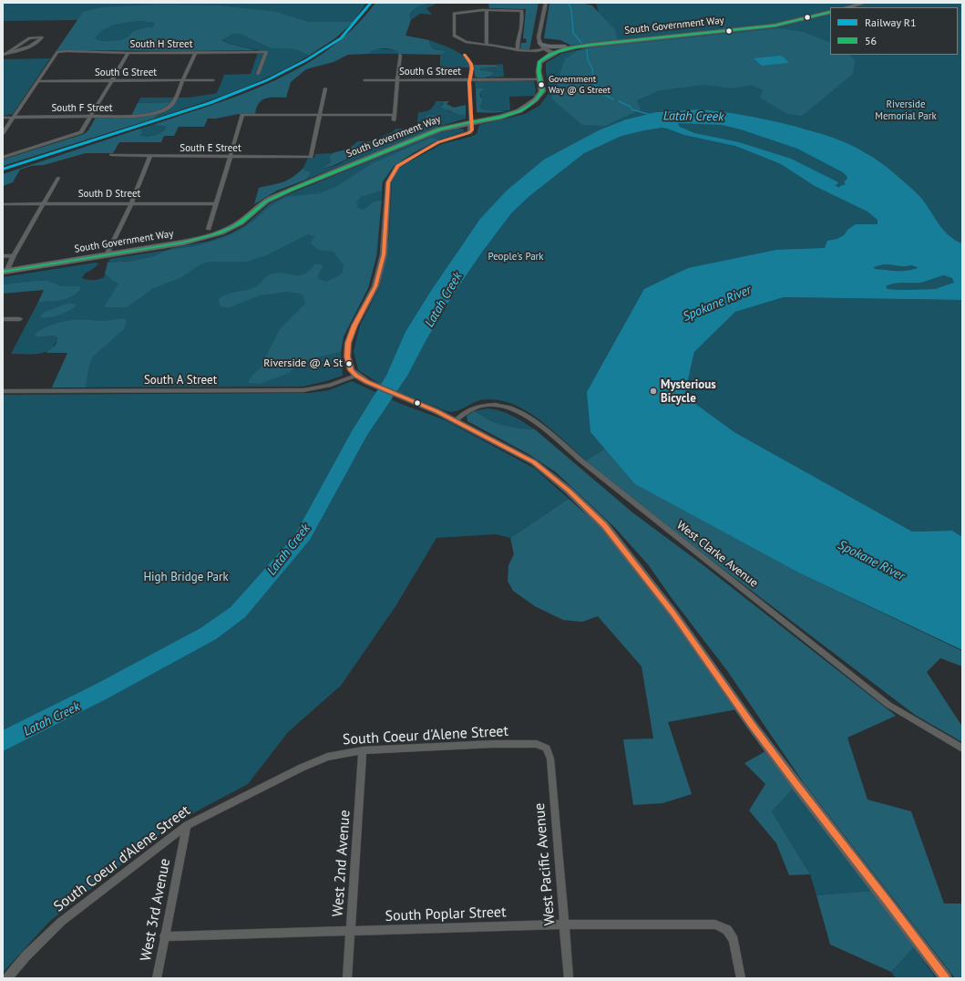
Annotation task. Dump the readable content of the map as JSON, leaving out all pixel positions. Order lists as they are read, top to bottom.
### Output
{
  "streets": {
    "main road": ["South Government Way"],
    "street": [
      "South H Street",
      "South G Street",
      "South F Street",
      "South E Street",
      "South D Street",
      "South A Street",
      "West Clarke Avenue",
      "South Coeur d'Alene Street",
      "West 2nd Avenue",
      "West Pacific Avenue",
      "West 3rd Avenue",
      "South Poplar Street"
    ]
  },
  "crossings": [
    ["South Government Way", "South G Street"],
    ["South H Street", "South G Street"],
    ["South G Street", "South F Street"],
    ["South Coeur d'Alene Street", "West 2nd Avenue"],
    ["South Coeur d'Alene Street", "West Pacific Avenue"],
    ["South Coeur d'Alene Street", "West 3rd Avenue"],
    ["West 2nd Avenue", "South Poplar Street"],
    ["West Pacific Avenue", "South Poplar Street"],
    ["West 3rd Avenue", "South Poplar Street"]
  ],
  "water": ["Latah Creek", "Spokane River"],
  "parks": ["Riverside Memorial Park", "People's Park", "High Bridge Park"],
  "places": ["Government Way @ G Street", "Riverside @ A St", "Mysterious Bicycle"],
  "lines": ["rail line R1", "transit line 56"],
  "legend": ["Railway R1", "56"]
}
